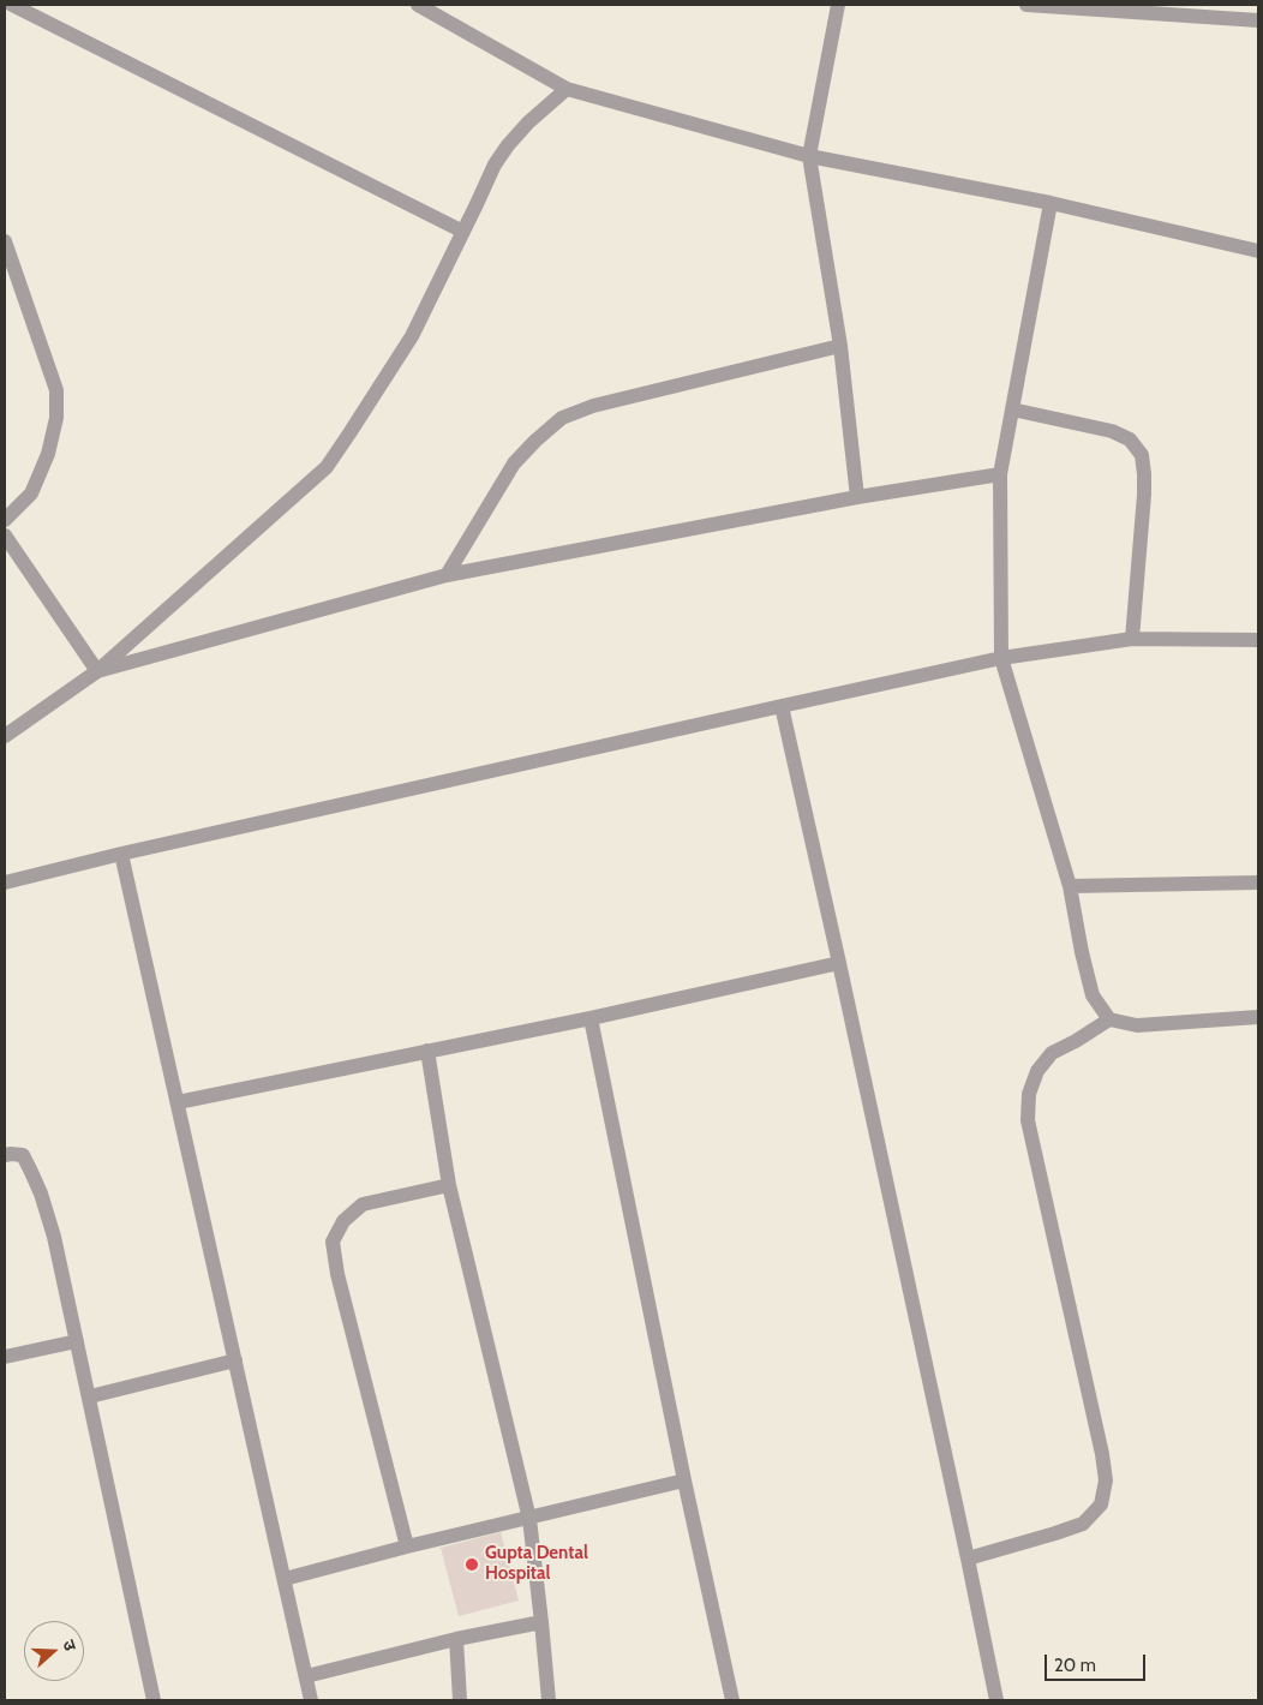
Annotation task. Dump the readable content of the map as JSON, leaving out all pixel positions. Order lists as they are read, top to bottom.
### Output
{
  "places": ["Gupta Dental Hospital"],
  "scale_bar": "20 m",
  "north": "right"
}
